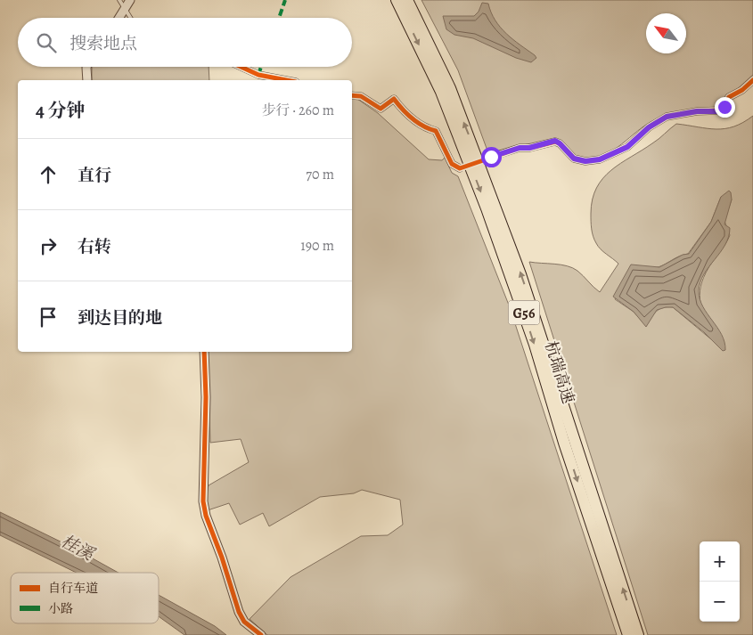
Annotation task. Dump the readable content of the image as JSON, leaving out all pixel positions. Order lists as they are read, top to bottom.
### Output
{
  "streets": {
    "highway": ["G56", "杭瑞高速"]
  },
  "water": ["桂溪"],
  "legend": ["自行车道", "小路"],
  "north": "top left",
  "page": {
    "search": "搜索地点",
    "heading": ["4 分钟", "步行 · 260 m"],
    "list": [
      ["直行", "70 m"],
      ["右转", "190 m"],
      "到达目的地"
    ],
    "map_buttons": ["+", "−"]
  }
}
